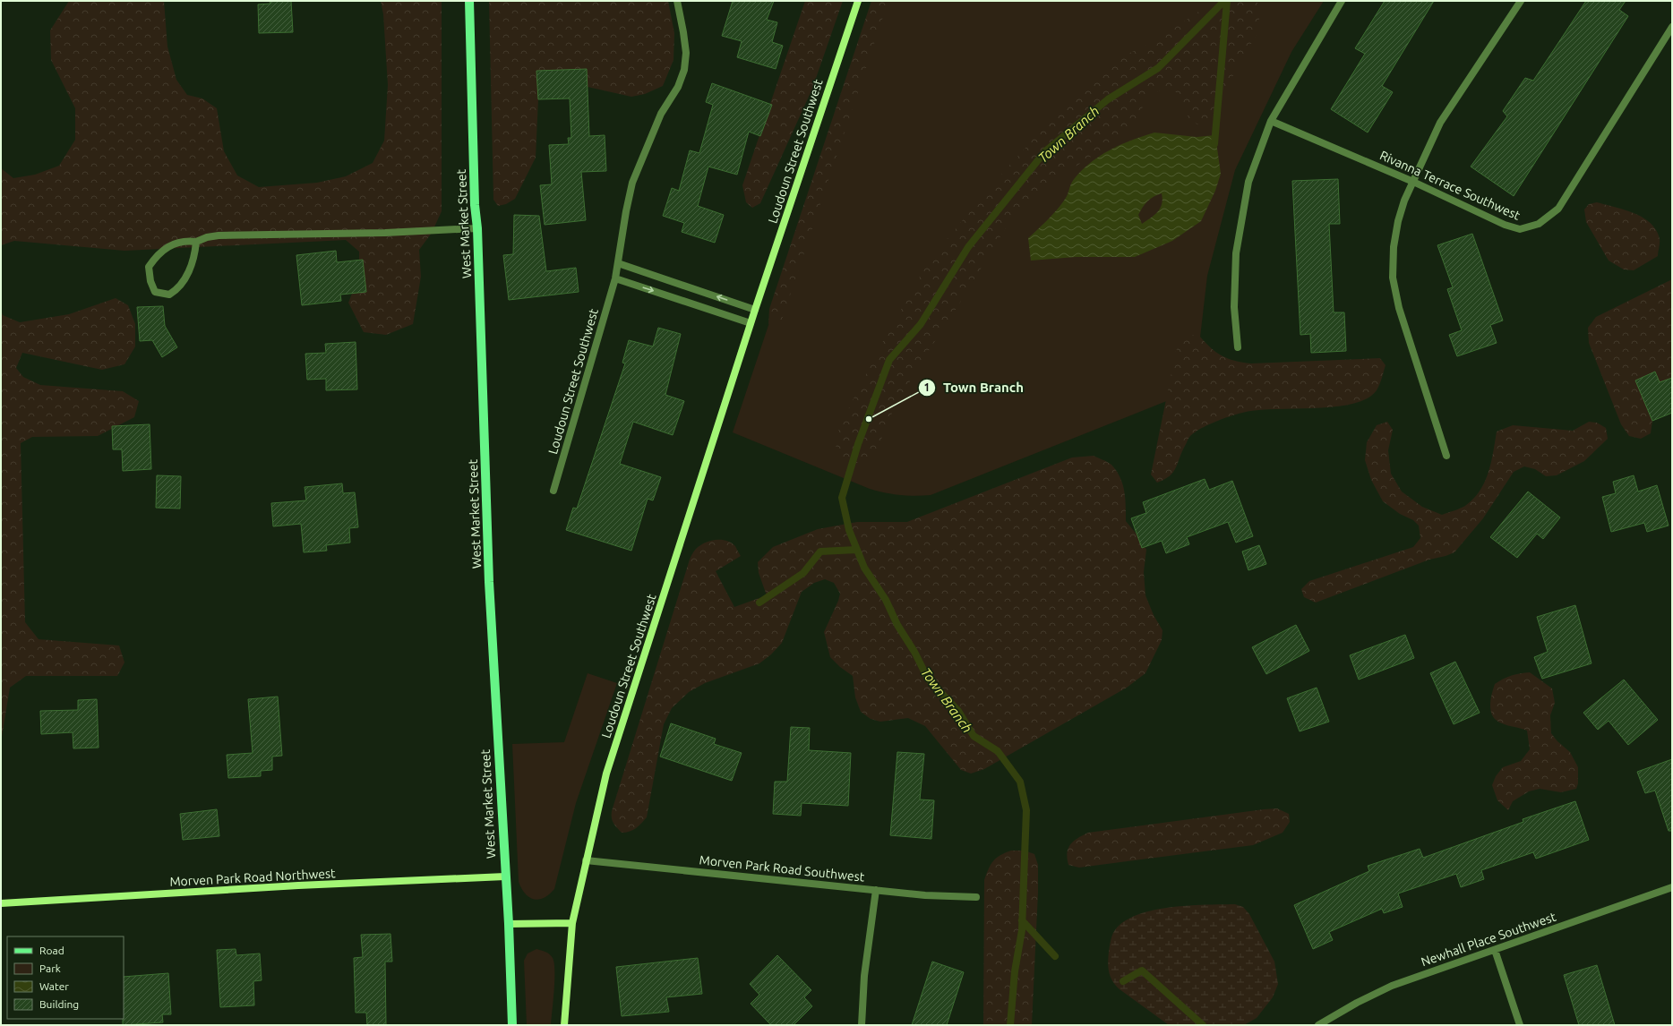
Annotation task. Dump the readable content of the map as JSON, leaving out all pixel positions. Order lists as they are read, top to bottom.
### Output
{
  "streets": {
    "main road": ["Loudoun Street Southwest", "West Market Street", "Morven Park Road Northwest"],
    "street": ["Rivanna Terrace Southwest", "Morven Park Road Southwest", "Newhall Place Southwest"]
  },
  "crossings": [
    ["Loudoun Street Southwest", "Morven Park Road Southwest"],
    ["West Market Street", "Morven Park Road Northwest"]
  ],
  "water": ["Town Branch"],
  "places": ["Town Branch"],
  "legend": [
    "Road",
    "Park",
    "Water",
    "Building"
  ]
}
